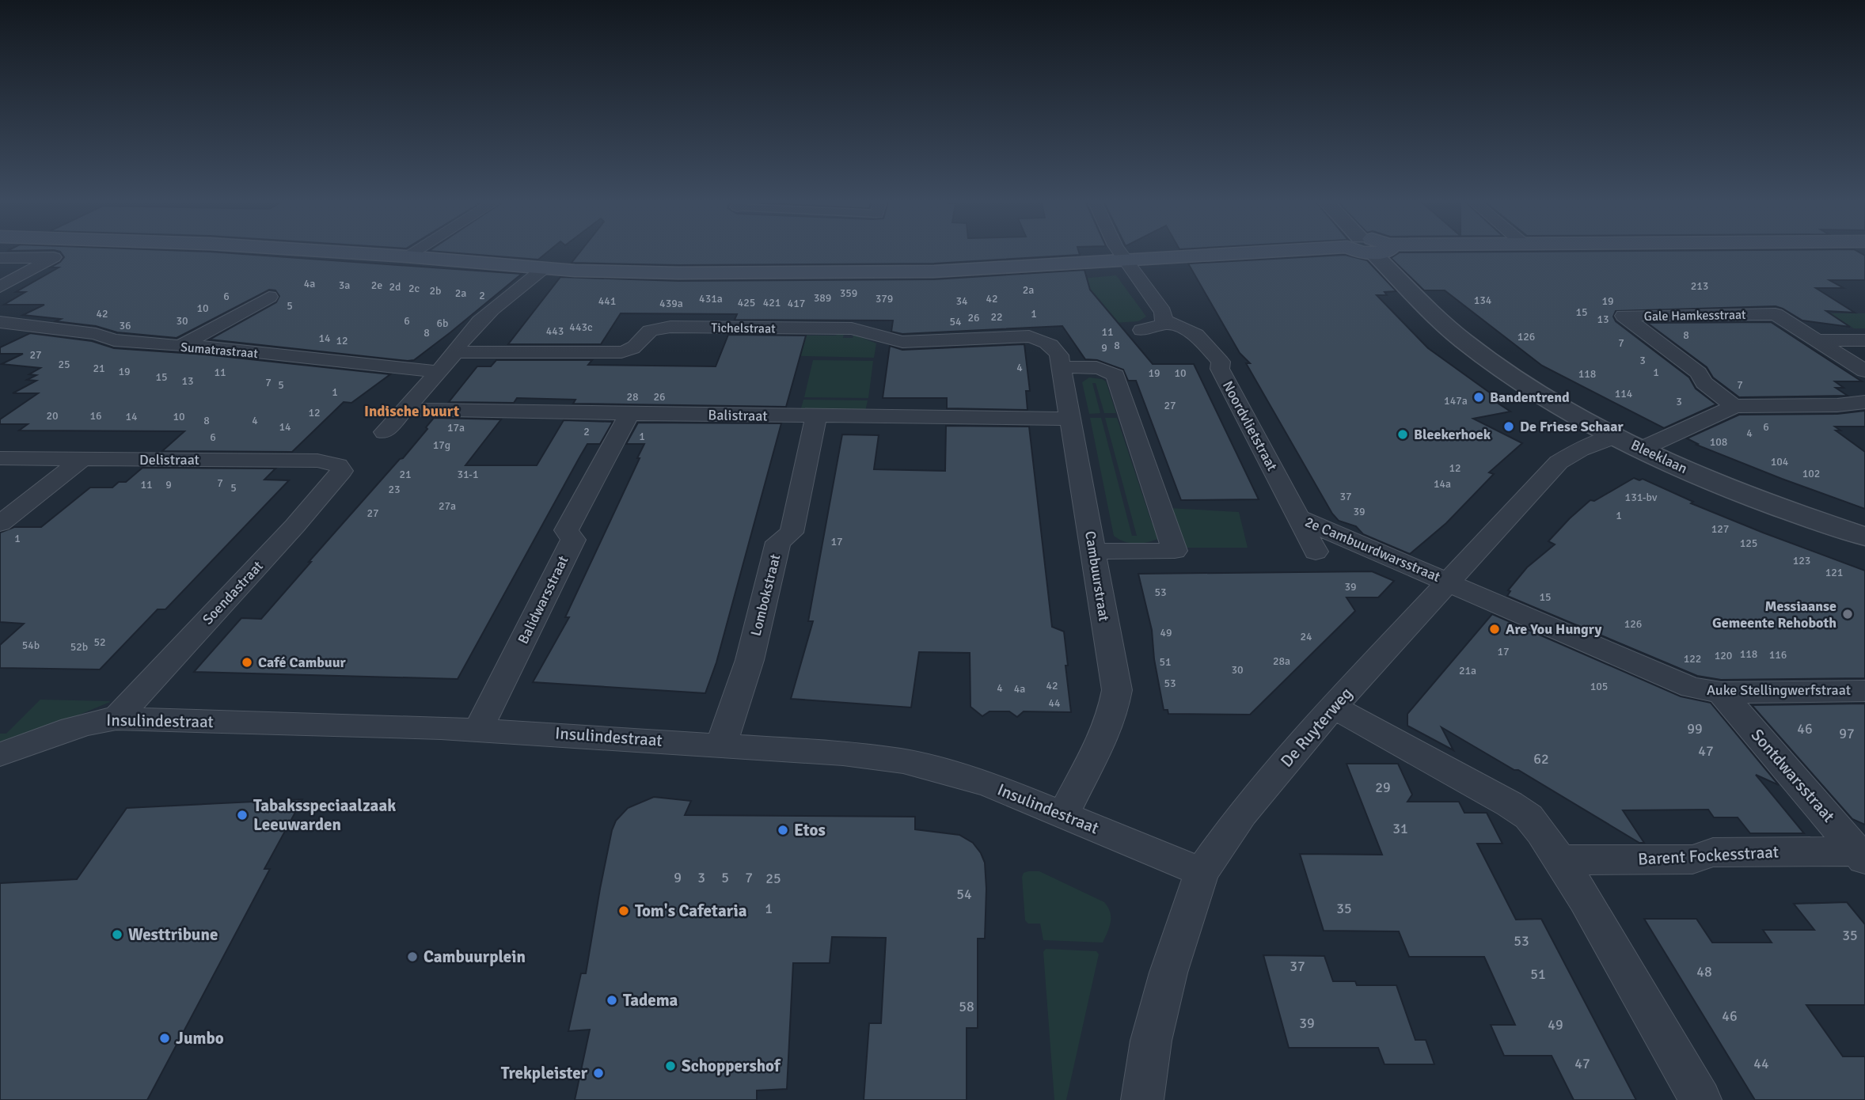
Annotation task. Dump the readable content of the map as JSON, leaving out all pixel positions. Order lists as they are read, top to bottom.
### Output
{
  "streets": {
    "street": [
      "Gale Hamkesstraat",
      "Tichelstraat",
      "Sumatrastraat",
      "Balistraat",
      "Noordvlietstraat",
      "Bleeklaan",
      "Delistraat",
      "2e Cambuurdwarsstraat",
      "Cambuurstraat",
      "Soendastraat",
      "Lombokstraat",
      "Balidwarsstraat",
      "Auke Stellingwerfstraat",
      "Insulindestraat",
      "De Ruyterweg",
      "Sontdwarsstraat",
      "Barent Fockesstraat"
    ]
  },
  "crossings": [
    ["Tichelstraat", "Cambuurstraat"],
    ["Balistraat", "Cambuurstraat"],
    ["Balistraat", "Lombokstraat"],
    ["Balistraat", "Balidwarsstraat"],
    ["Noordvlietstraat", "2e Cambuurdwarsstraat"],
    ["Bleeklaan", "De Ruyterweg"],
    ["Delistraat", "Soendastraat"],
    ["2e Cambuurdwarsstraat", "Auke Stellingwerfstraat"],
    ["2e Cambuurdwarsstraat", "De Ruyterweg"],
    ["Cambuurstraat", "Insulindestraat"],
    ["Soendastraat", "Insulindestraat"],
    ["Lombokstraat", "Insulindestraat"],
    ["Balidwarsstraat", "Insulindestraat"],
    ["Auke Stellingwerfstraat", "De Ruyterweg"],
    ["Auke Stellingwerfstraat", "Sontdwarsstraat"],
    ["Insulindestraat", "De Ruyterweg"],
    ["Sontdwarsstraat", "Barent Fockesstraat"]
  ],
  "districts": ["Indische buurt"],
  "places": [
    "Bandentrend",
    "De Friese Schaar",
    "Bleekerhoek",
    "Messiaanse Gemeente Rehoboth",
    "Are You Hungry",
    "Café Cambuur",
    "Tabaksspeciaalzaak Leeuwarden",
    "Etos",
    "Tom's Cafetaria",
    "Westtribune",
    "Cambuurplein",
    "Tadema",
    "Jumbo",
    "Schoppershof",
    "Trekpleister"
  ],
  "house_numbers": [
    "4a",
    "3a",
    "2e",
    "213",
    "2d",
    "2c",
    "2a",
    "2b",
    "2a",
    "359",
    "2",
    "6",
    "389",
    "431a",
    "379",
    "42",
    "134",
    "441",
    "34",
    "19",
    "425",
    "421",
    "439a",
    "417",
    "5",
    "10",
    "15",
    "42",
    "1",
    "22",
    "26",
    "13",
    "30",
    "6",
    "54",
    "6b",
    "36",
    "443c",
    "443",
    "11",
    "8",
    "8",
    "126",
    "14",
    "12",
    "7",
    "8",
    "9",
    "27",
    "3",
    "25",
    "4",
    "21",
    "19",
    "11",
    "1",
    "19",
    "10",
    "118",
    "15",
    "13",
    "7",
    "5",
    "7",
    "1",
    "114",
    "28",
    "26",
    "147a",
    "3",
    "27",
    "12",
    "20",
    "16",
    "14",
    "10",
    "8",
    "4",
    "14",
    "6",
    "17a",
    "2",
    "4",
    "1",
    "6",
    "108",
    "17g",
    "104",
    "12",
    "102",
    "21",
    "31-1",
    "7",
    "14a",
    "11",
    "9",
    "5",
    "23",
    "37",
    "131-bv",
    "27a",
    "39",
    "27",
    "1",
    "127",
    "1",
    "17",
    "125",
    "123",
    "121",
    "39",
    "53",
    "15",
    "126",
    "49",
    "24",
    "52",
    "54b",
    "52b",
    "17",
    "118",
    "116",
    "120",
    "122",
    "28a",
    "51",
    "30",
    "21a",
    "53",
    "42",
    "105",
    "4",
    "4a",
    "44",
    "99",
    "46",
    "97",
    "47",
    "62",
    "29",
    "31",
    "9",
    "3",
    "5",
    "7",
    "25",
    "54",
    "1",
    "35",
    "35",
    "53",
    "37",
    "48",
    "51",
    "58",
    "46",
    "39",
    "49",
    "47",
    "44"
  ]
}
